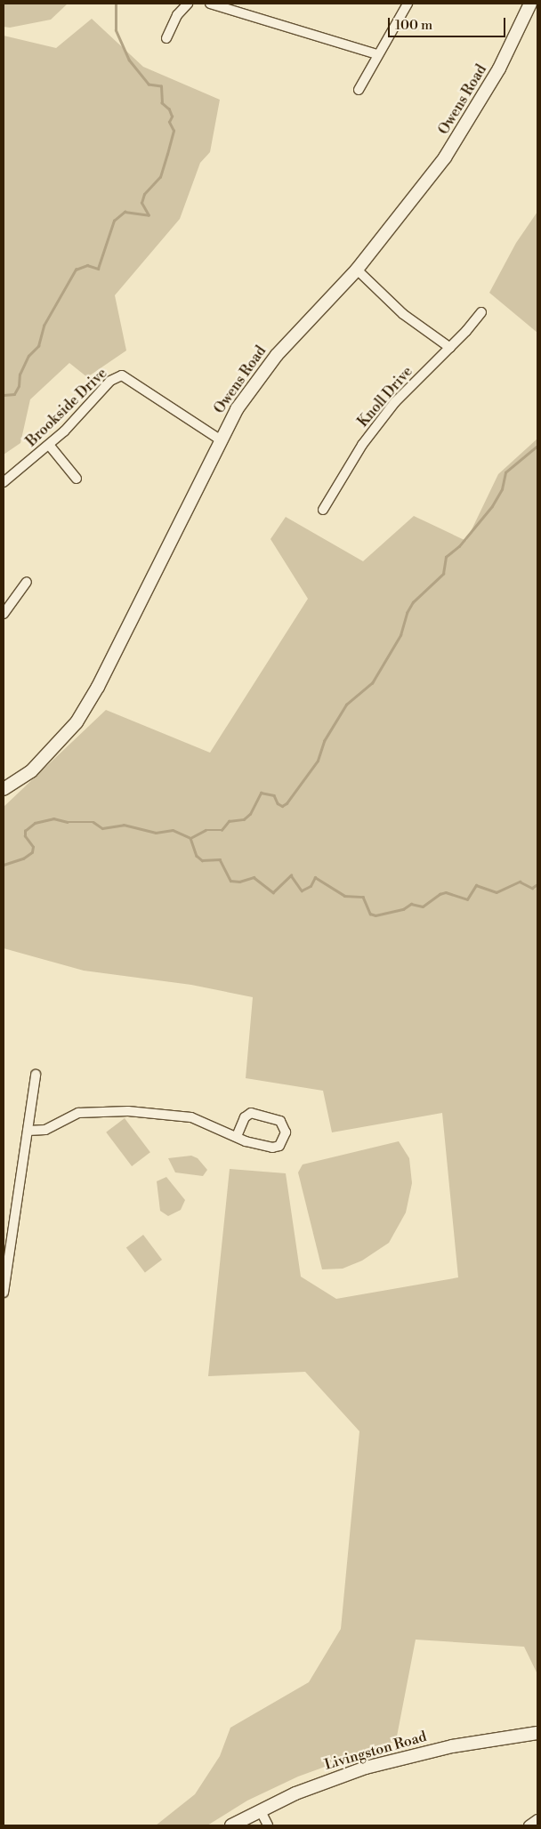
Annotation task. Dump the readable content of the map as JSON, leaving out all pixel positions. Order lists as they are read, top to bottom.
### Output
{
  "streets": {
    "street": [
      "Owens Road",
      "Knoll Drive",
      "Brookside Drive",
      "Livingston Road"
    ]
  },
  "crossings": [
    ["Owens Road", "Brookside Drive"]
  ],
  "scale_bar": "100 m"
}
